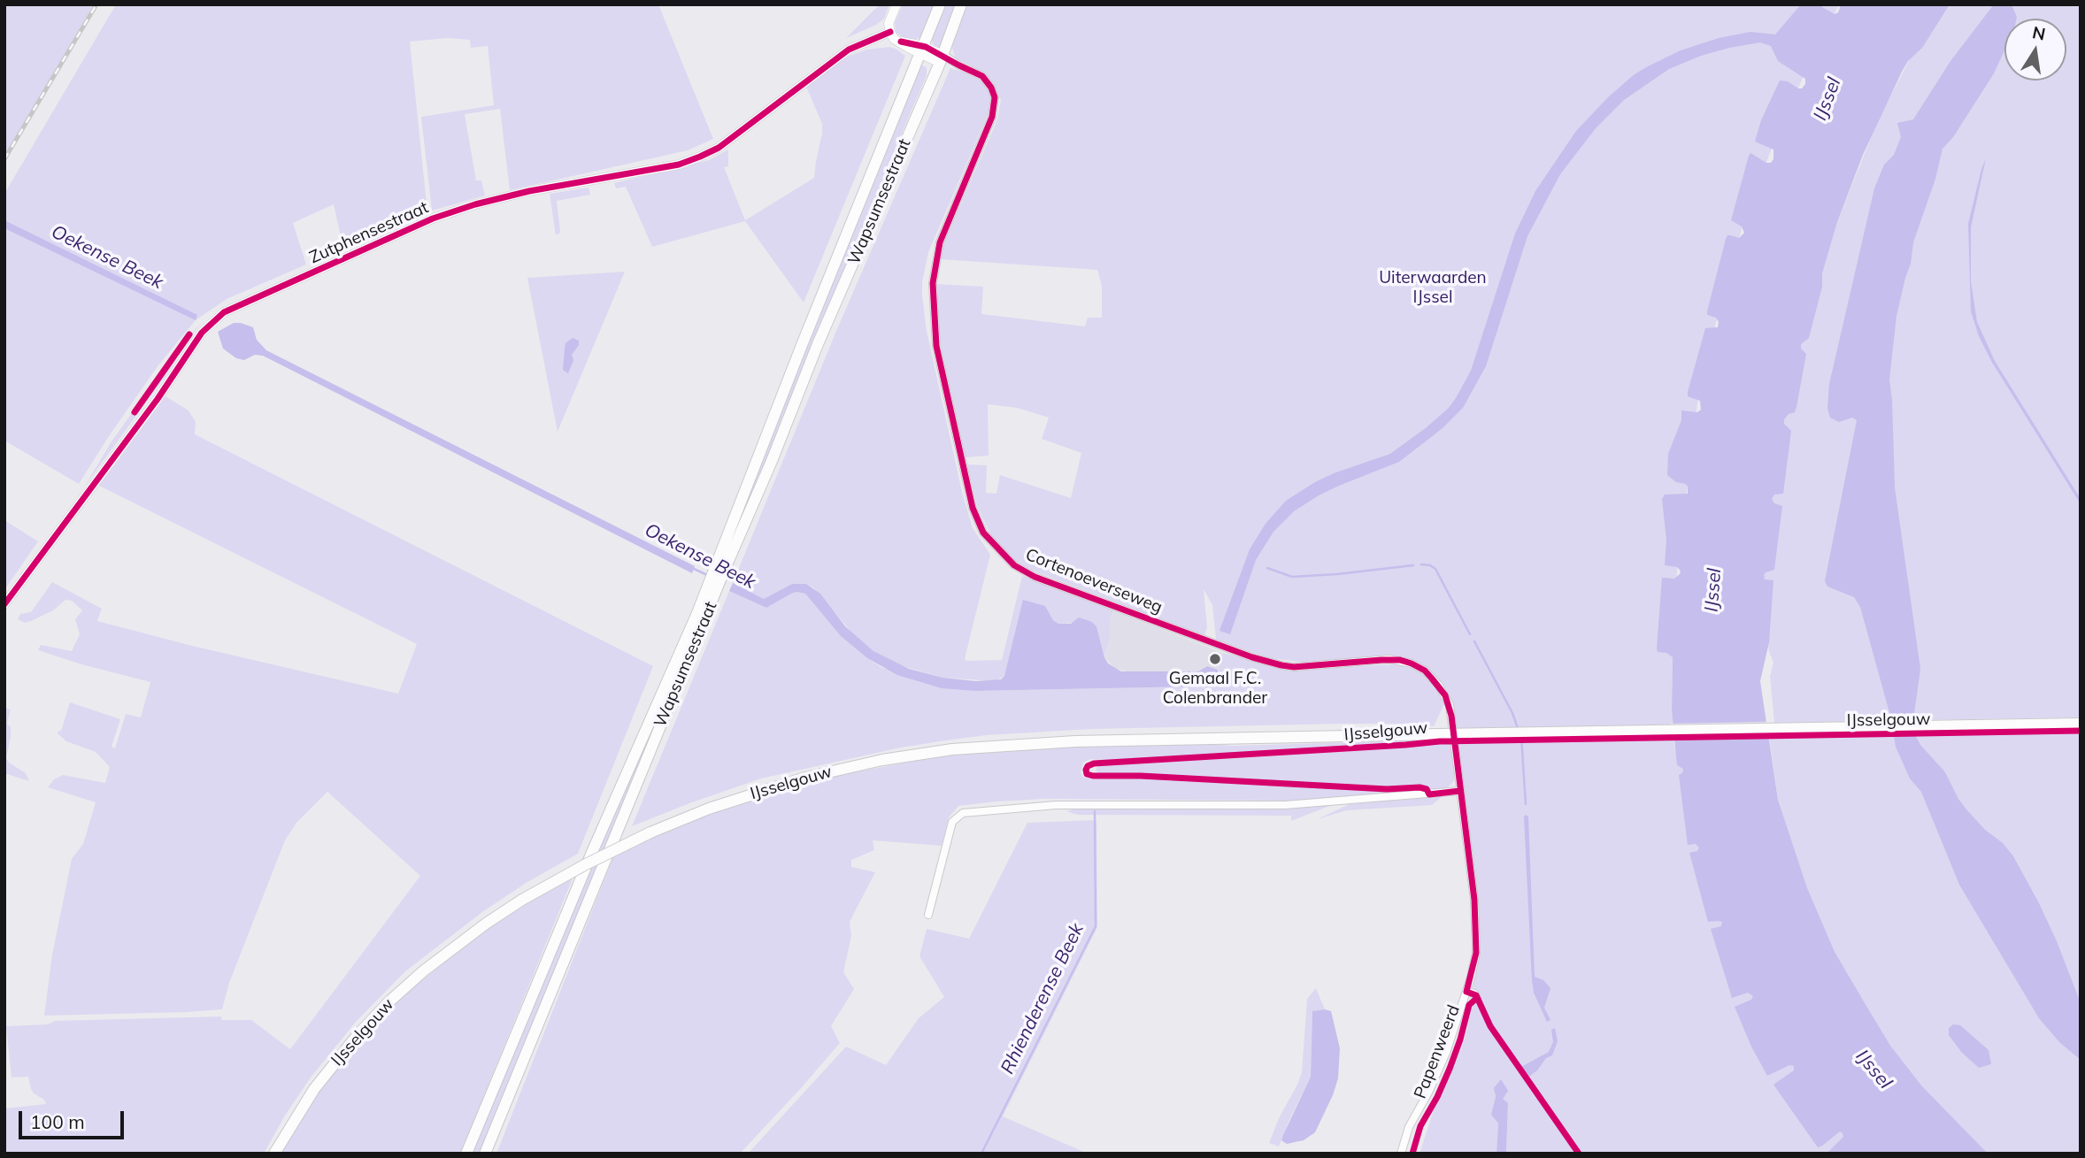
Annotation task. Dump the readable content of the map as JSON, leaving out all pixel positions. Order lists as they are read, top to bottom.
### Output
{
  "streets": {
    "main road": ["Wapsumsestraat", "IJsselgouw"],
    "street": ["Zutphensestraat", "Cortenoeverseweg"],
    "cycle path": ["Papenweerd"]
  },
  "crossings": [
    ["Wapsumsestraat", "Cortenoeverseweg"],
    ["Zutphensestraat", "Cortenoeverseweg"]
  ],
  "water": ["IJssel", "Oekense Beek", "Rhienderense Beek"],
  "parks": ["Uiterwaarden IJssel"],
  "places": ["Gemaal F.C. Colenbrander"],
  "scale_bar": "100 m",
  "north": "top"
}
